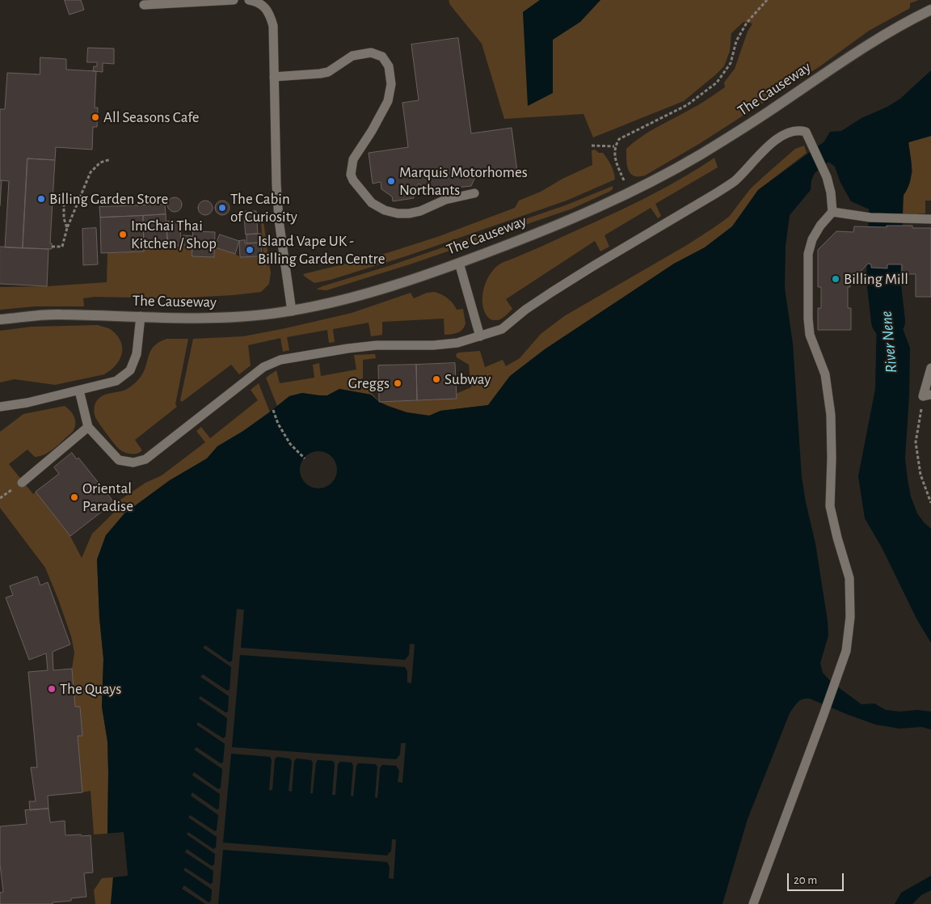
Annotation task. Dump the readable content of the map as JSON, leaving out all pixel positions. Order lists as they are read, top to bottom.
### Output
{
  "streets": {
    "street": ["The Causeway"]
  },
  "water": ["River Nene"],
  "places": [
    "All Seasons Cafe",
    "Marquis Motorhomes Northants",
    "Billing Garden Store",
    "The Cabin of Curiosity",
    "ImChai Thai Kitchen / Shop",
    "Island Vape UK - Billing Garden Centre",
    "Billing Mill",
    "Subway",
    "Greggs",
    "Oriental Paradise",
    "The Quays"
  ],
  "scale_bar": "20 m"
}
